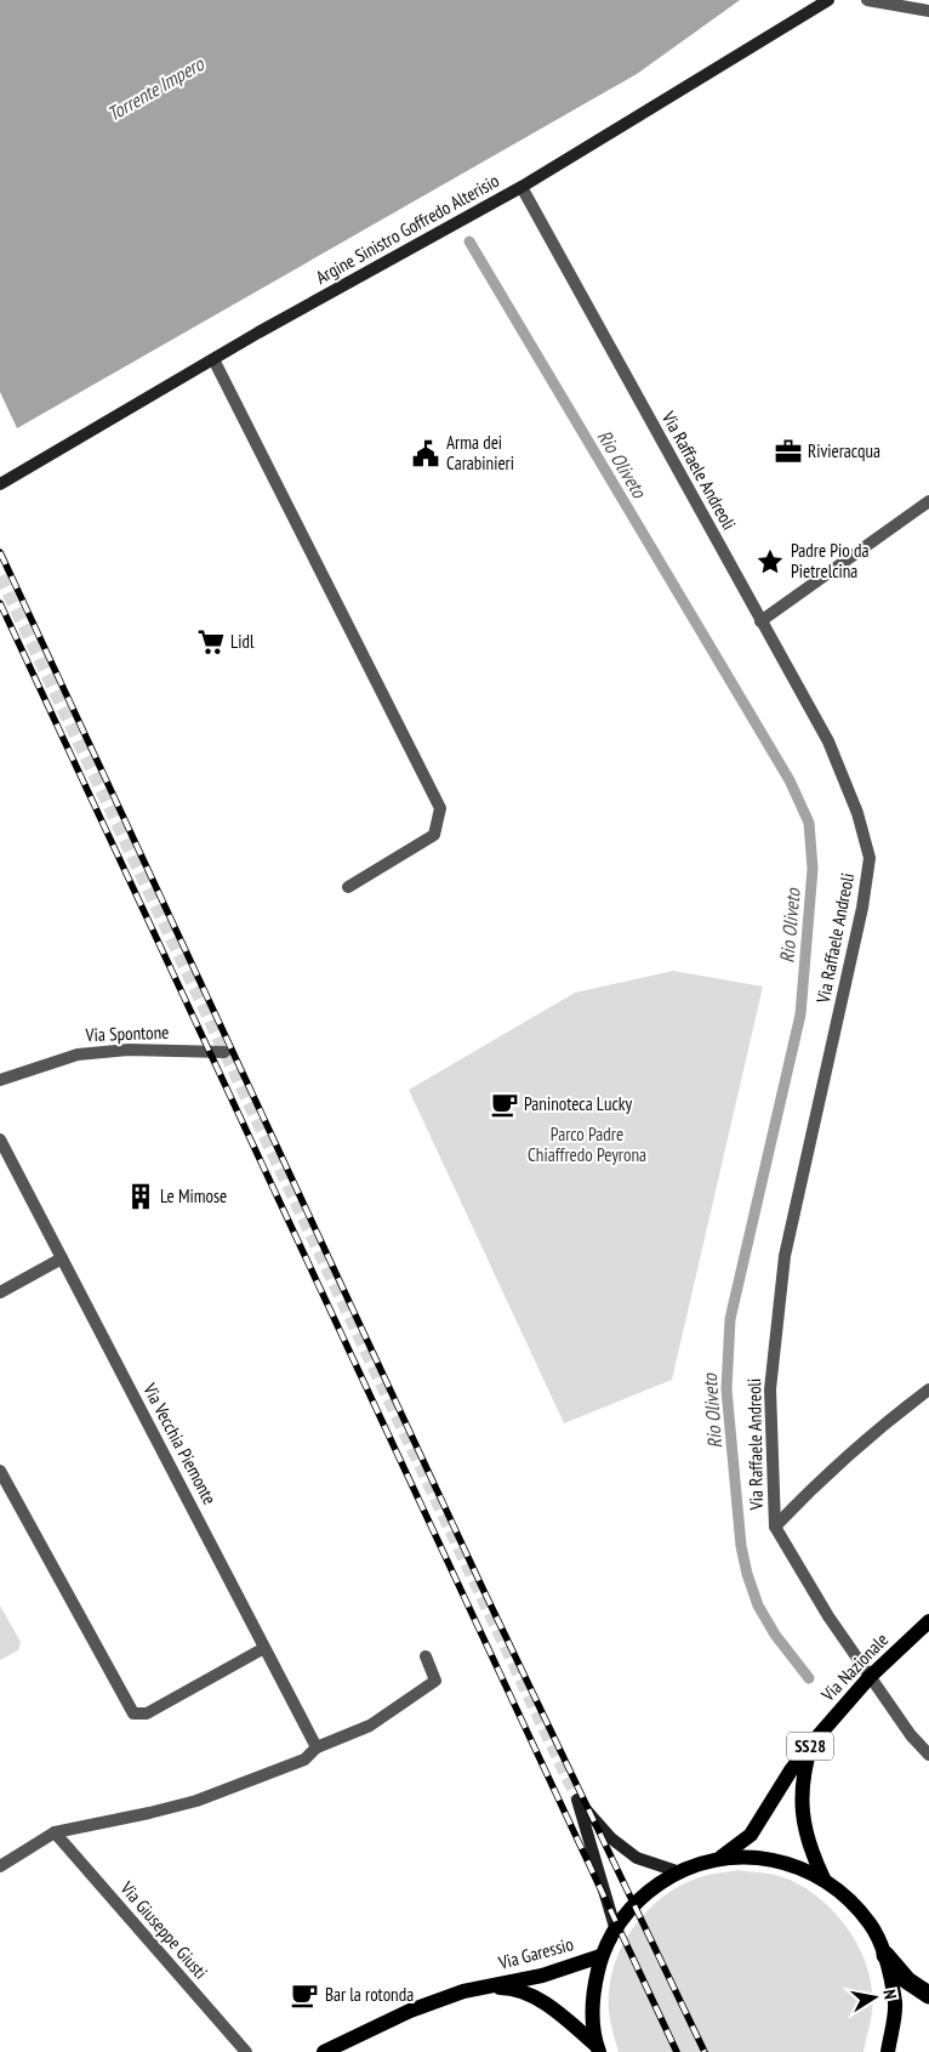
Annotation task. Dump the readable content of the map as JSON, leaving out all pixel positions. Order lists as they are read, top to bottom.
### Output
{
  "streets": {
    "main road": [
      "Argine Sinistro Goffredo Alterisio",
      "Via Nazionale",
      "SS28",
      "Via Garessio"
    ],
    "street": [
      "Via Raffaele Andreoli",
      "Via Spontone",
      "Via Vecchia Piemonte",
      "Via Giuseppe Giusti"
    ]
  },
  "crossings": [
    ["Argine Sinistro Goffredo Alterisio", "Via Raffaele Andreoli"],
    ["Via Raffaele Andreoli", "Via Nazionale"]
  ],
  "water": ["Torrente Impero", "Rio Oliveto"],
  "parks": ["Parco Padre Chiaffredo Peyrona"],
  "places": {
    "office": ["Rivieracqua"],
    "public building": ["Arma dei Carabinieri"],
    "place": ["Padre Pio da Pietrelcina"],
    "supermarket": ["Lidl"],
    "cafe": ["Paninoteca Lucky", "Bar la rotonda"],
    "building": ["Le Mimose"]
  },
  "north": "right"
}
